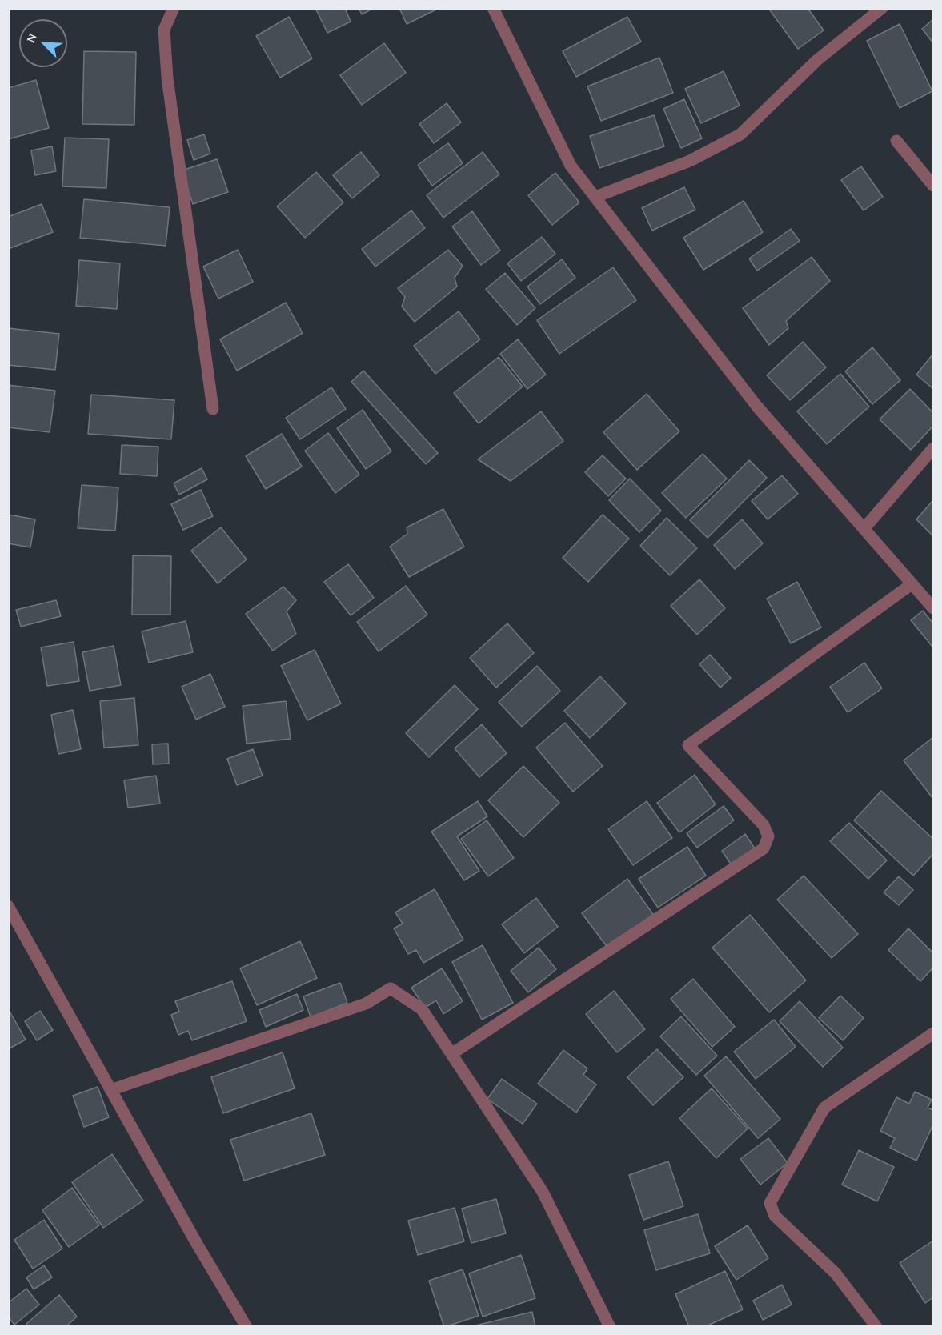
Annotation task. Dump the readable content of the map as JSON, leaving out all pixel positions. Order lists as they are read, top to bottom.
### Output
{
  "north": "top left"
}
